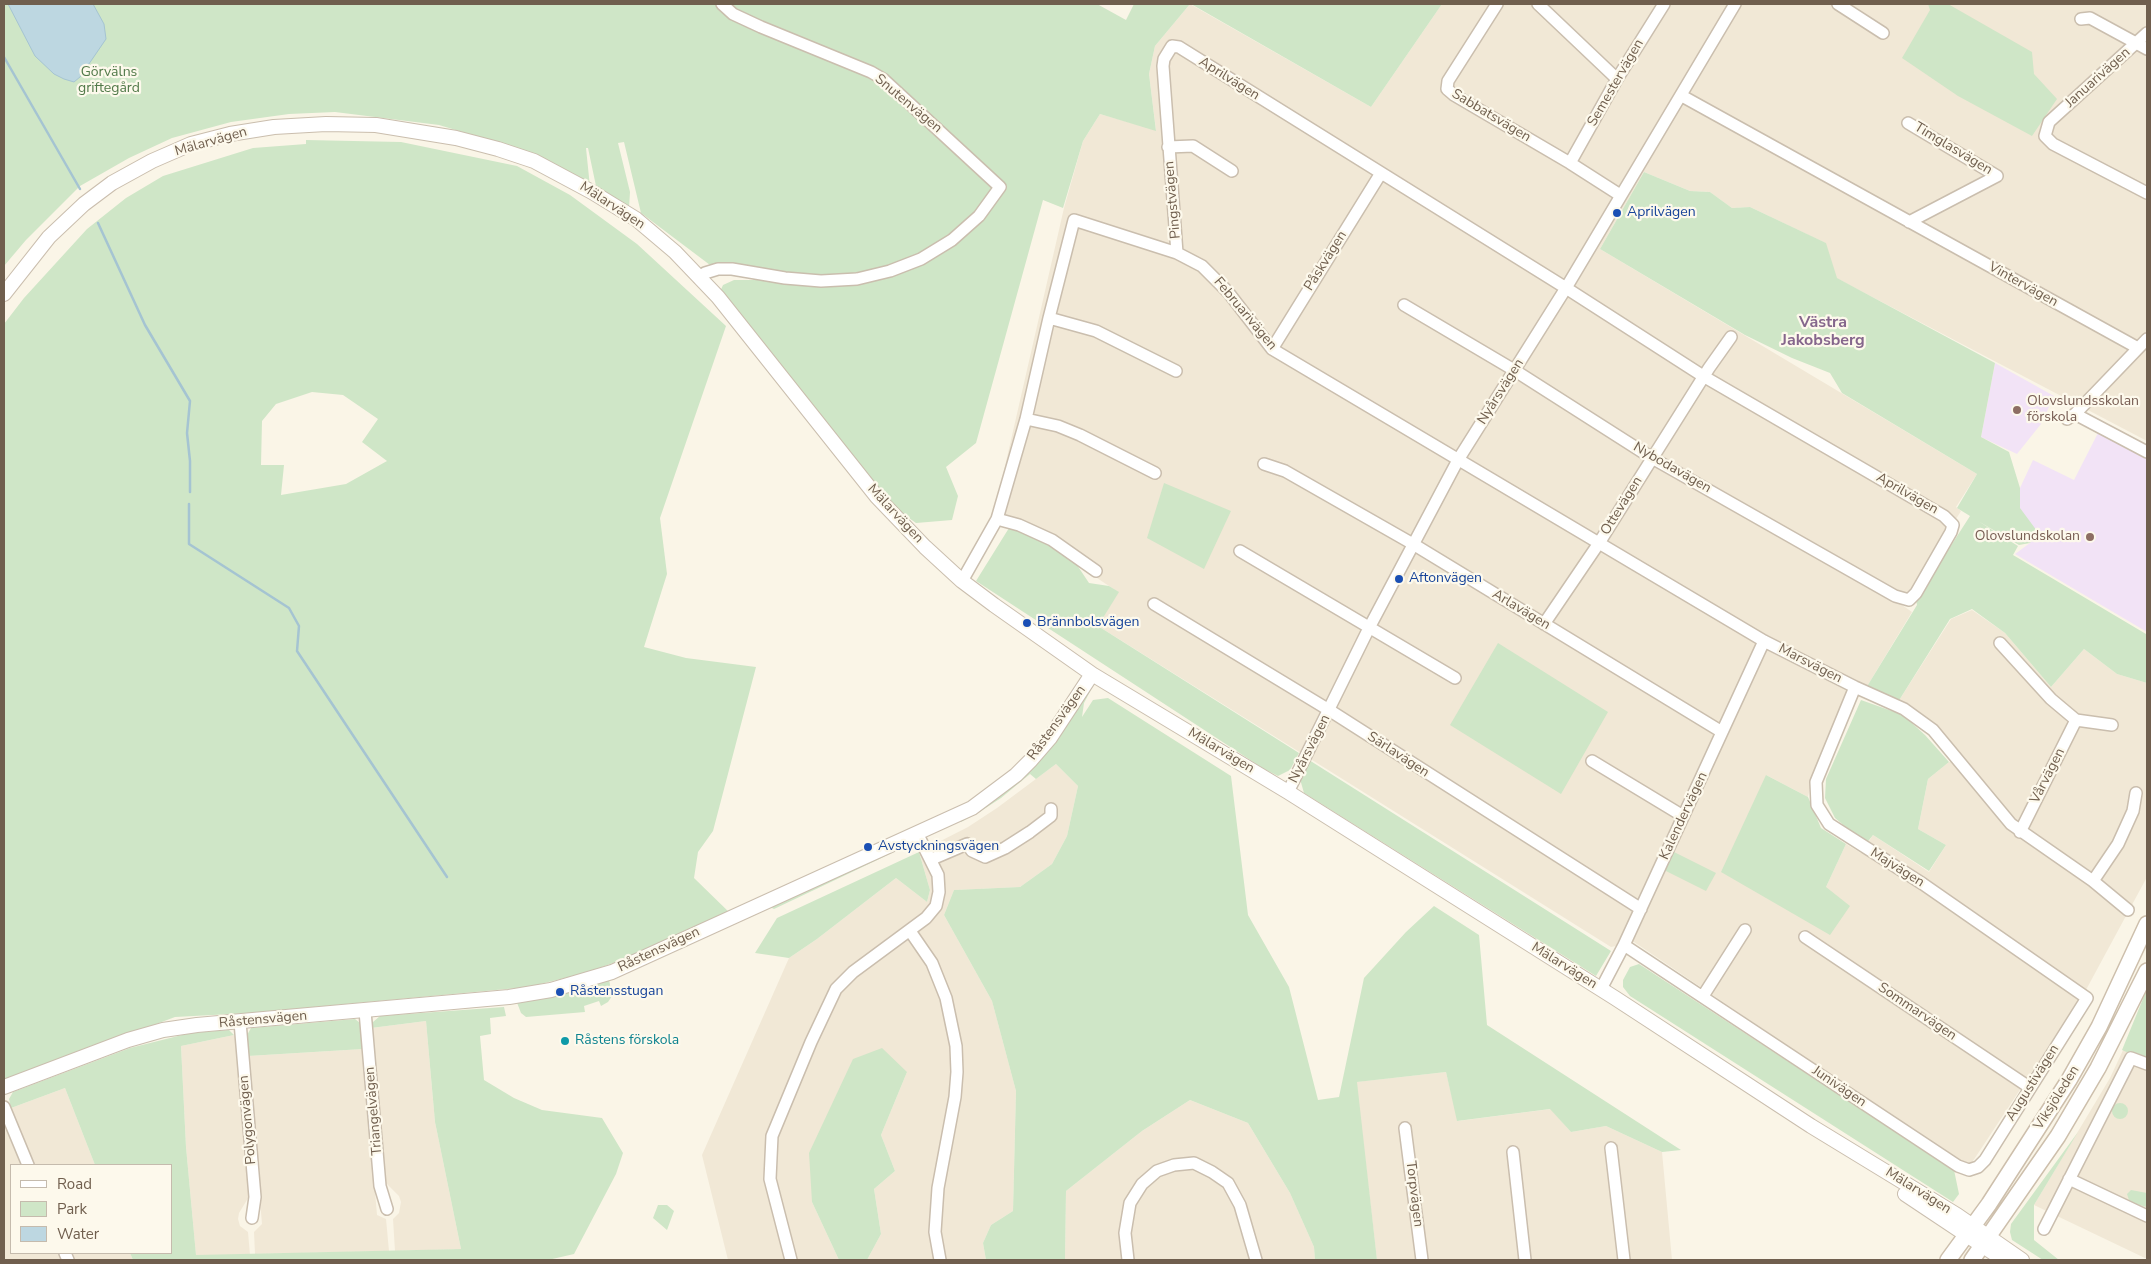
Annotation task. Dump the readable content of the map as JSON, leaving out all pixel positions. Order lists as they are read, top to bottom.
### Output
{
  "streets": {
    "main road": ["Viksjöleden"],
    "street": [
      "Januarivägen",
      "Aprilvägen",
      "Semestervägen",
      "Snutenvägen",
      "Sabbatsvägen",
      "Mälarvägen",
      "Timglasvägen",
      "Pingstvägen",
      "Påskvägen",
      "Vintervägen",
      "Februarivägen",
      "Nyårsvägen",
      "Nybodavägen",
      "Ottevägen",
      "Arlavägen",
      "Marsvägen",
      "Råstensvägen",
      "Särlavägen",
      "Vårvägen",
      "Kalendervägen",
      "Majvägen",
      "Sommarvägen",
      "Augustivägen",
      "Junivägen",
      "Triangelvägen",
      "Polygonvägen",
      "Torpvägen"
    ]
  },
  "crossings": [
    ["Aprilvägen", "Pingstvägen"],
    ["Aprilvägen", "Påskvägen"],
    ["Aprilvägen", "Nyårsvägen"],
    ["Aprilvägen", "Nybodavägen"],
    ["Aprilvägen", "Ottevägen"],
    ["Semestervägen", "Sabbatsvägen"],
    ["Snutenvägen", "Mälarvägen"],
    ["Sabbatsvägen", "Nyårsvägen"],
    ["Mälarvägen", "Nyårsvägen"],
    ["Mälarvägen", "Råstensvägen"],
    ["Mälarvägen", "Kalendervägen"],
    ["Mälarvägen", "Viksjöleden"],
    ["Timglasvägen", "Vintervägen"],
    ["Pingstvägen", "Februarivägen"],
    ["Påskvägen", "Februarivägen"],
    ["Vintervägen", "Nyårsvägen"],
    ["Februarivägen", "Nyårsvägen"],
    ["Februarivägen", "Marsvägen"],
    ["Nyårsvägen", "Nybodavägen"],
    ["Nyårsvägen", "Arlavägen"],
    ["Nyårsvägen", "Marsvägen"],
    ["Nyårsvägen", "Särlavägen"],
    ["Nybodavägen", "Ottevägen"],
    ["Ottevägen", "Arlavägen"],
    ["Ottevägen", "Marsvägen"],
    ["Arlavägen", "Kalendervägen"],
    ["Marsvägen", "Vårvägen"],
    ["Marsvägen", "Kalendervägen"],
    ["Marsvägen", "Majvägen"],
    ["Råstensvägen", "Triangelvägen"],
    ["Råstensvägen", "Polygonvägen"],
    ["Särlavägen", "Kalendervägen"],
    ["Kalendervägen", "Junivägen"],
    ["Majvägen", "Augustivägen"],
    ["Sommarvägen", "Augustivägen"],
    ["Augustivägen", "Junivägen"]
  ],
  "districts": ["Västra Jakobsberg"],
  "parks": ["Görvälns griftegård"],
  "places": [
    "Aprilvägen",
    "Olovslundsskolan förskola",
    "Olovslundskolan",
    "Aftonvägen",
    "Brännbolsvägen",
    "Avstyckningsvägen",
    "Råstensstugan",
    "Råstens förskola"
  ],
  "legend": ["Road", "Park", "Water"]
}
